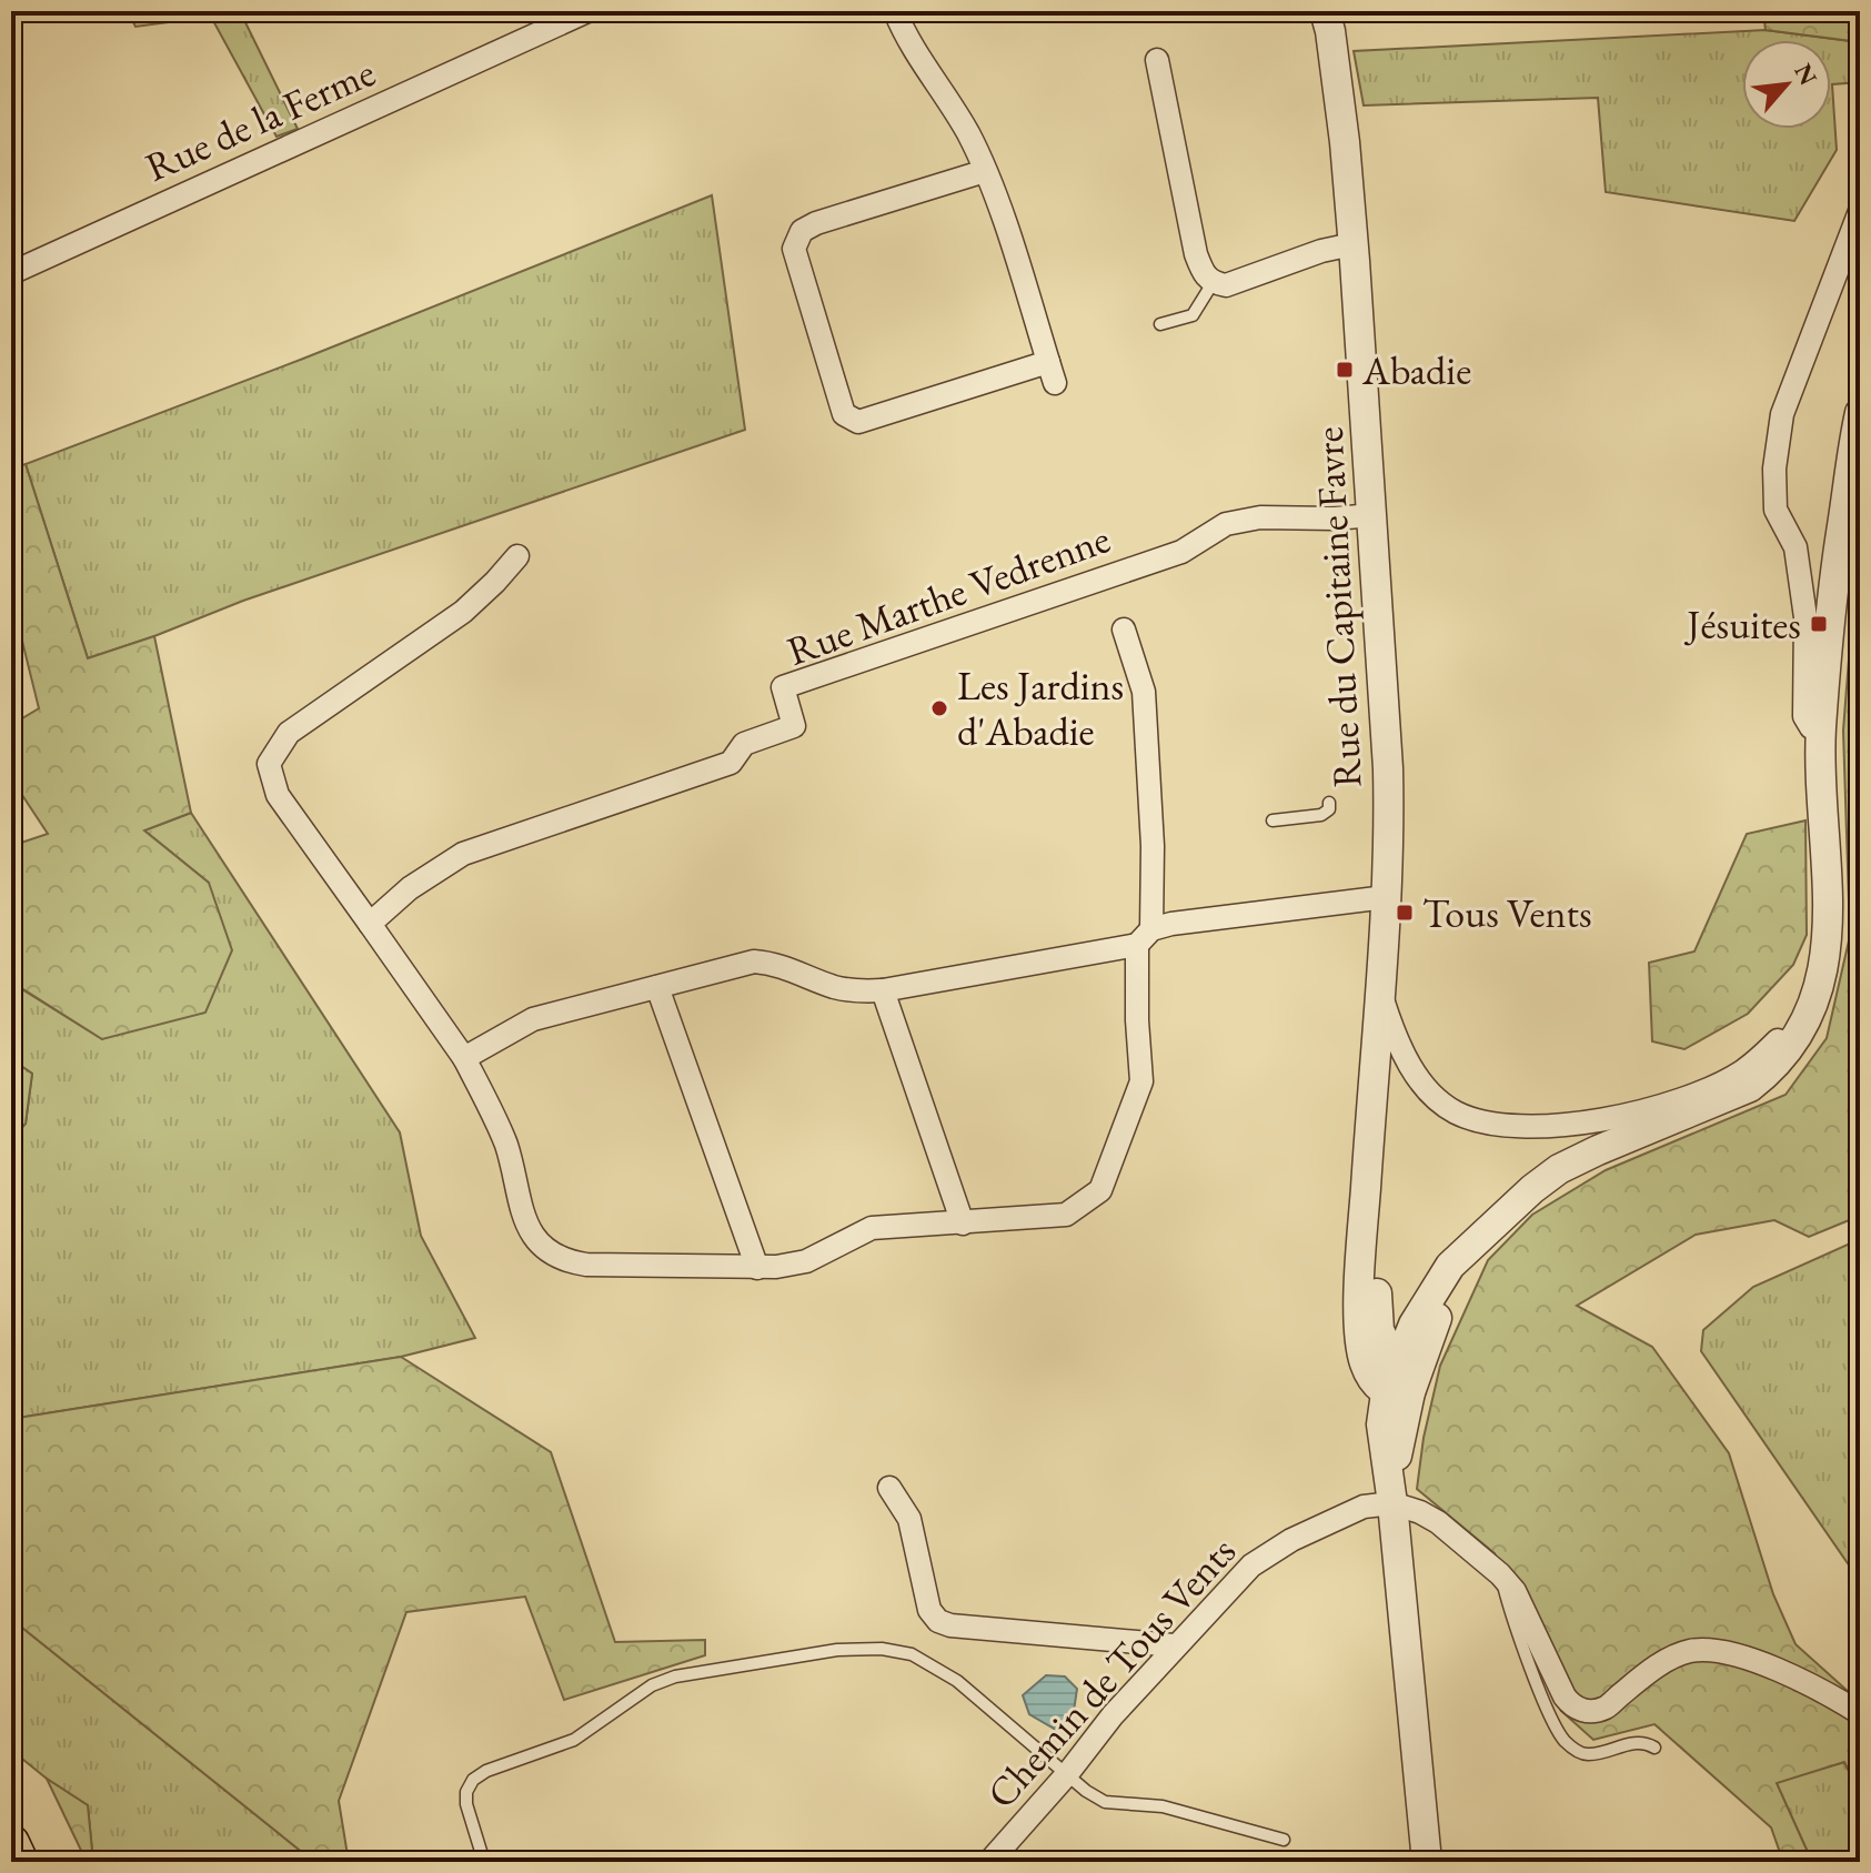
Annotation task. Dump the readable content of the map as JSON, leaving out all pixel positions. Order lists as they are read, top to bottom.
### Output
{
  "streets": {
    "street": [
      "Rue de la Ferme",
      "Rue Marthe Vedrenne",
      "Rue du Capitaine Favre",
      "Chemin de Tous Vents"
    ]
  },
  "crossings": [
    ["Rue Marthe Vedrenne", "Rue du Capitaine Favre"]
  ],
  "places": {
    "transit": ["Abadie", "Jésuites", "Tous Vents"],
    "other": ["Les Jardins d'Abadie"]
  },
  "north": "top right"
}
